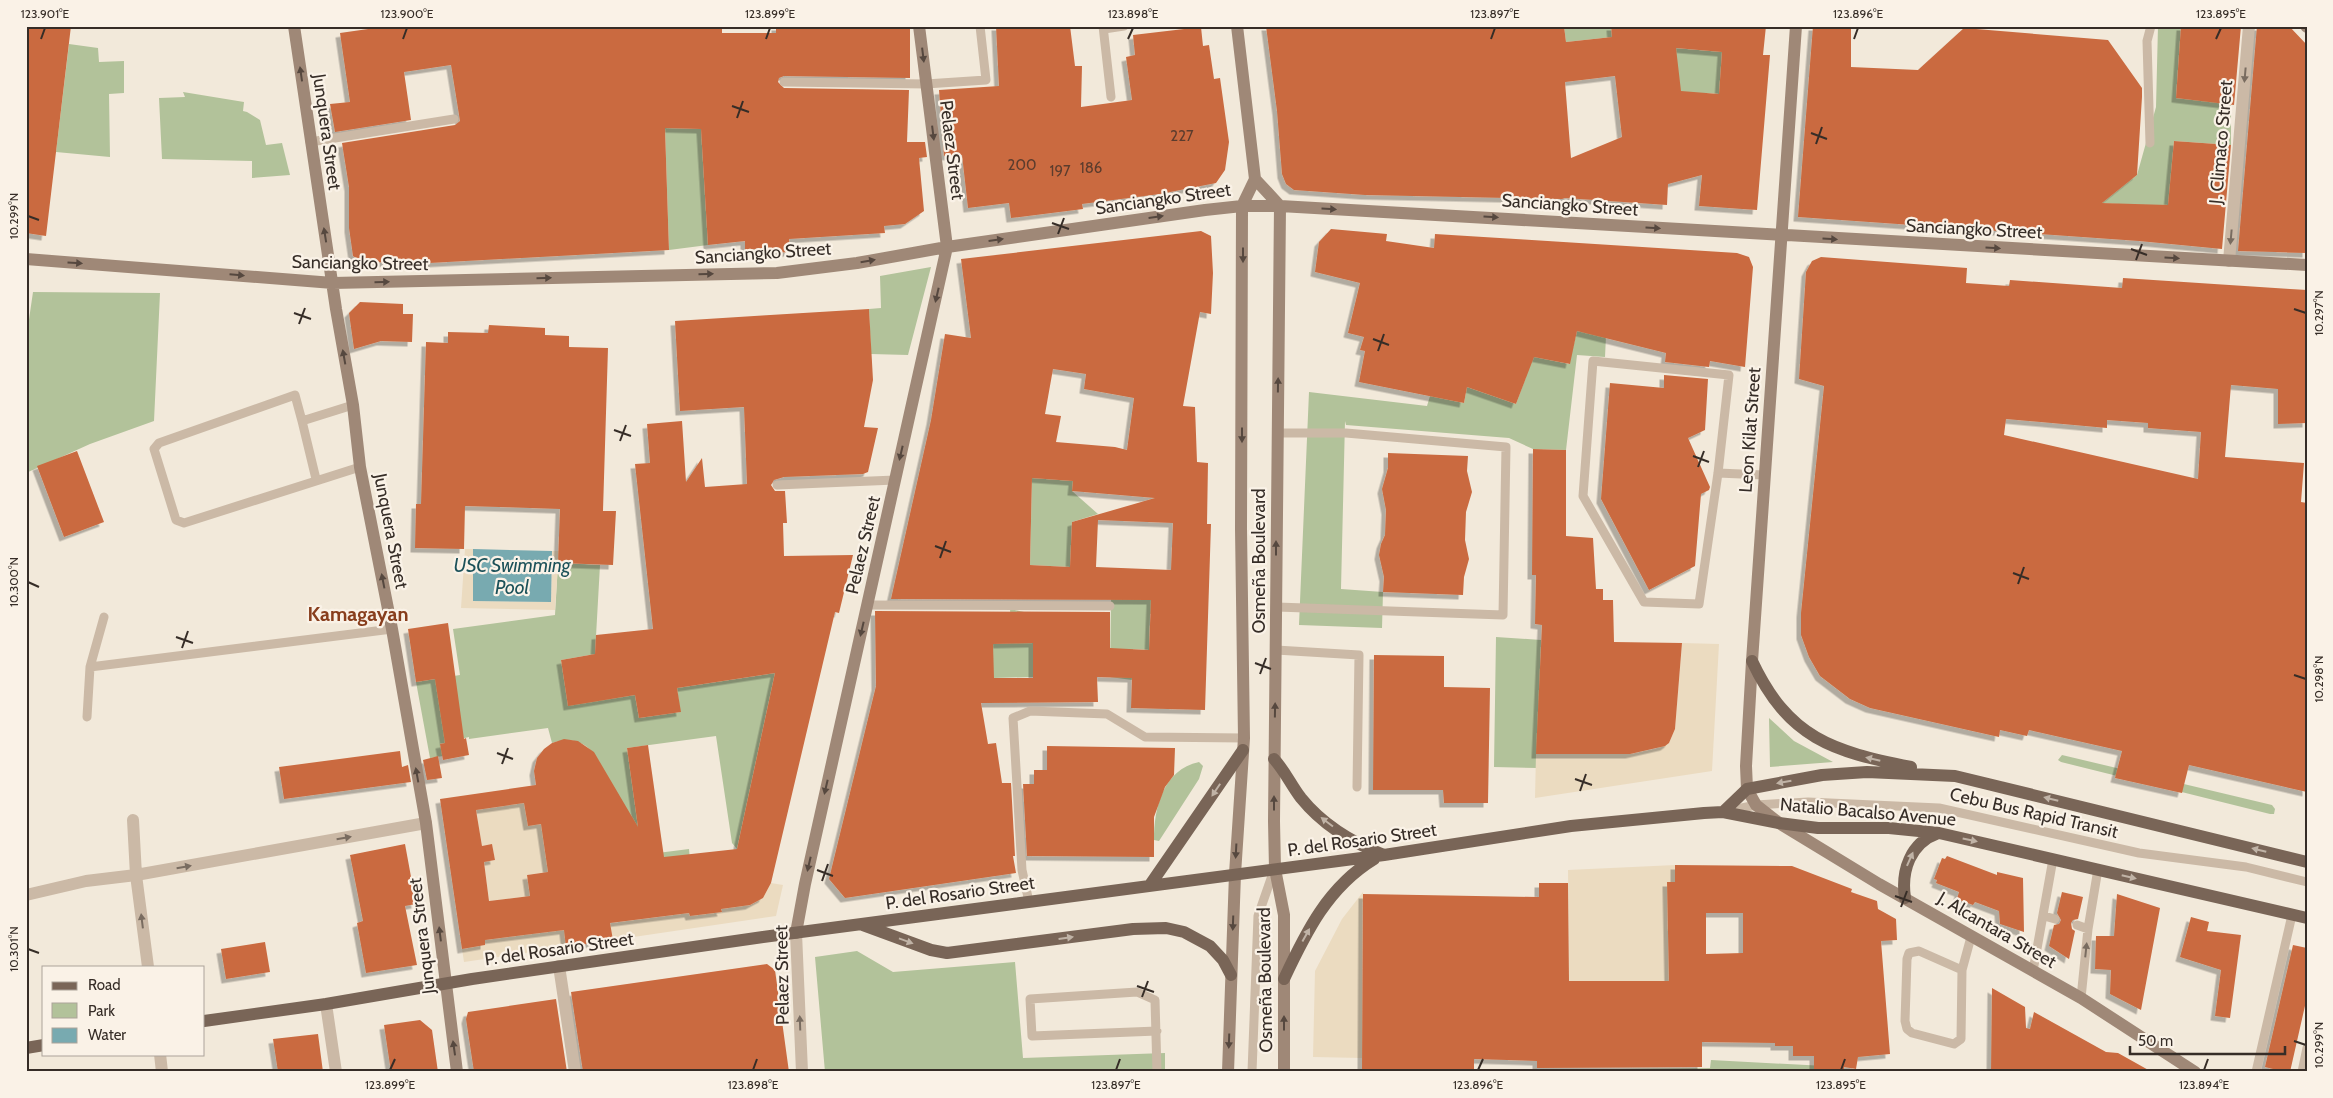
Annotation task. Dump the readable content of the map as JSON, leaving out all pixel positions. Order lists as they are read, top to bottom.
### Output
{
  "streets": {
    "main road": ["Natalio Bacalso Avenue", "P. del Rosario Street"],
    "street": [
      "Junquera Street",
      "J. Climaco Street",
      "Pelaez Street",
      "Sanciangko Street",
      "Leon Kilat Street",
      "Osmeña Boulevard",
      "J. Alcantara Street"
    ],
    "lane": ["Cebu Bus Rapid Transit"]
  },
  "crossings": [
    ["Junquera Street", "Sanciangko Street"],
    ["Junquera Street", "P. del Rosario Street"],
    ["J. Climaco Street", "Sanciangko Street"],
    ["Pelaez Street", "Sanciangko Street"],
    ["Pelaez Street", "P. del Rosario Street"],
    ["Sanciangko Street", "Leon Kilat Street"],
    ["Sanciangko Street", "Osmeña Boulevard"],
    ["Leon Kilat Street", "Natalio Bacalso Avenue"],
    ["Leon Kilat Street", "Cebu Bus Rapid Transit"],
    ["Leon Kilat Street", "J. Alcantara Street"],
    ["Osmeña Boulevard", "P. del Rosario Street"],
    ["Natalio Bacalso Avenue", "Cebu Bus Rapid Transit"],
    ["Natalio Bacalso Avenue", "P. del Rosario Street"],
    ["Natalio Bacalso Avenue", "J. Alcantara Street"],
    ["Cebu Bus Rapid Transit", "P. del Rosario Street"]
  ],
  "one_way": ["Junquera Street", "J. Climaco Street", "Sanciangko Street"],
  "districts": ["Kamagayan"],
  "water": ["USC Swimming Pool"],
  "house_numbers": [
    "227",
    "200",
    "186",
    "197"
  ],
  "legend": ["Road", "Park", "Water"],
  "scale_bar": "50 m",
  "coordinates": [
    "123.901°E",
    "123.900°E",
    "123.899°E",
    "123.898°E",
    "123.897°E",
    "123.896°E",
    "123.895°E",
    "10.299°N",
    "10.297°N",
    "10.300°N",
    "10.298°N",
    "10.301°N",
    "123.894°E"
  ]
}
